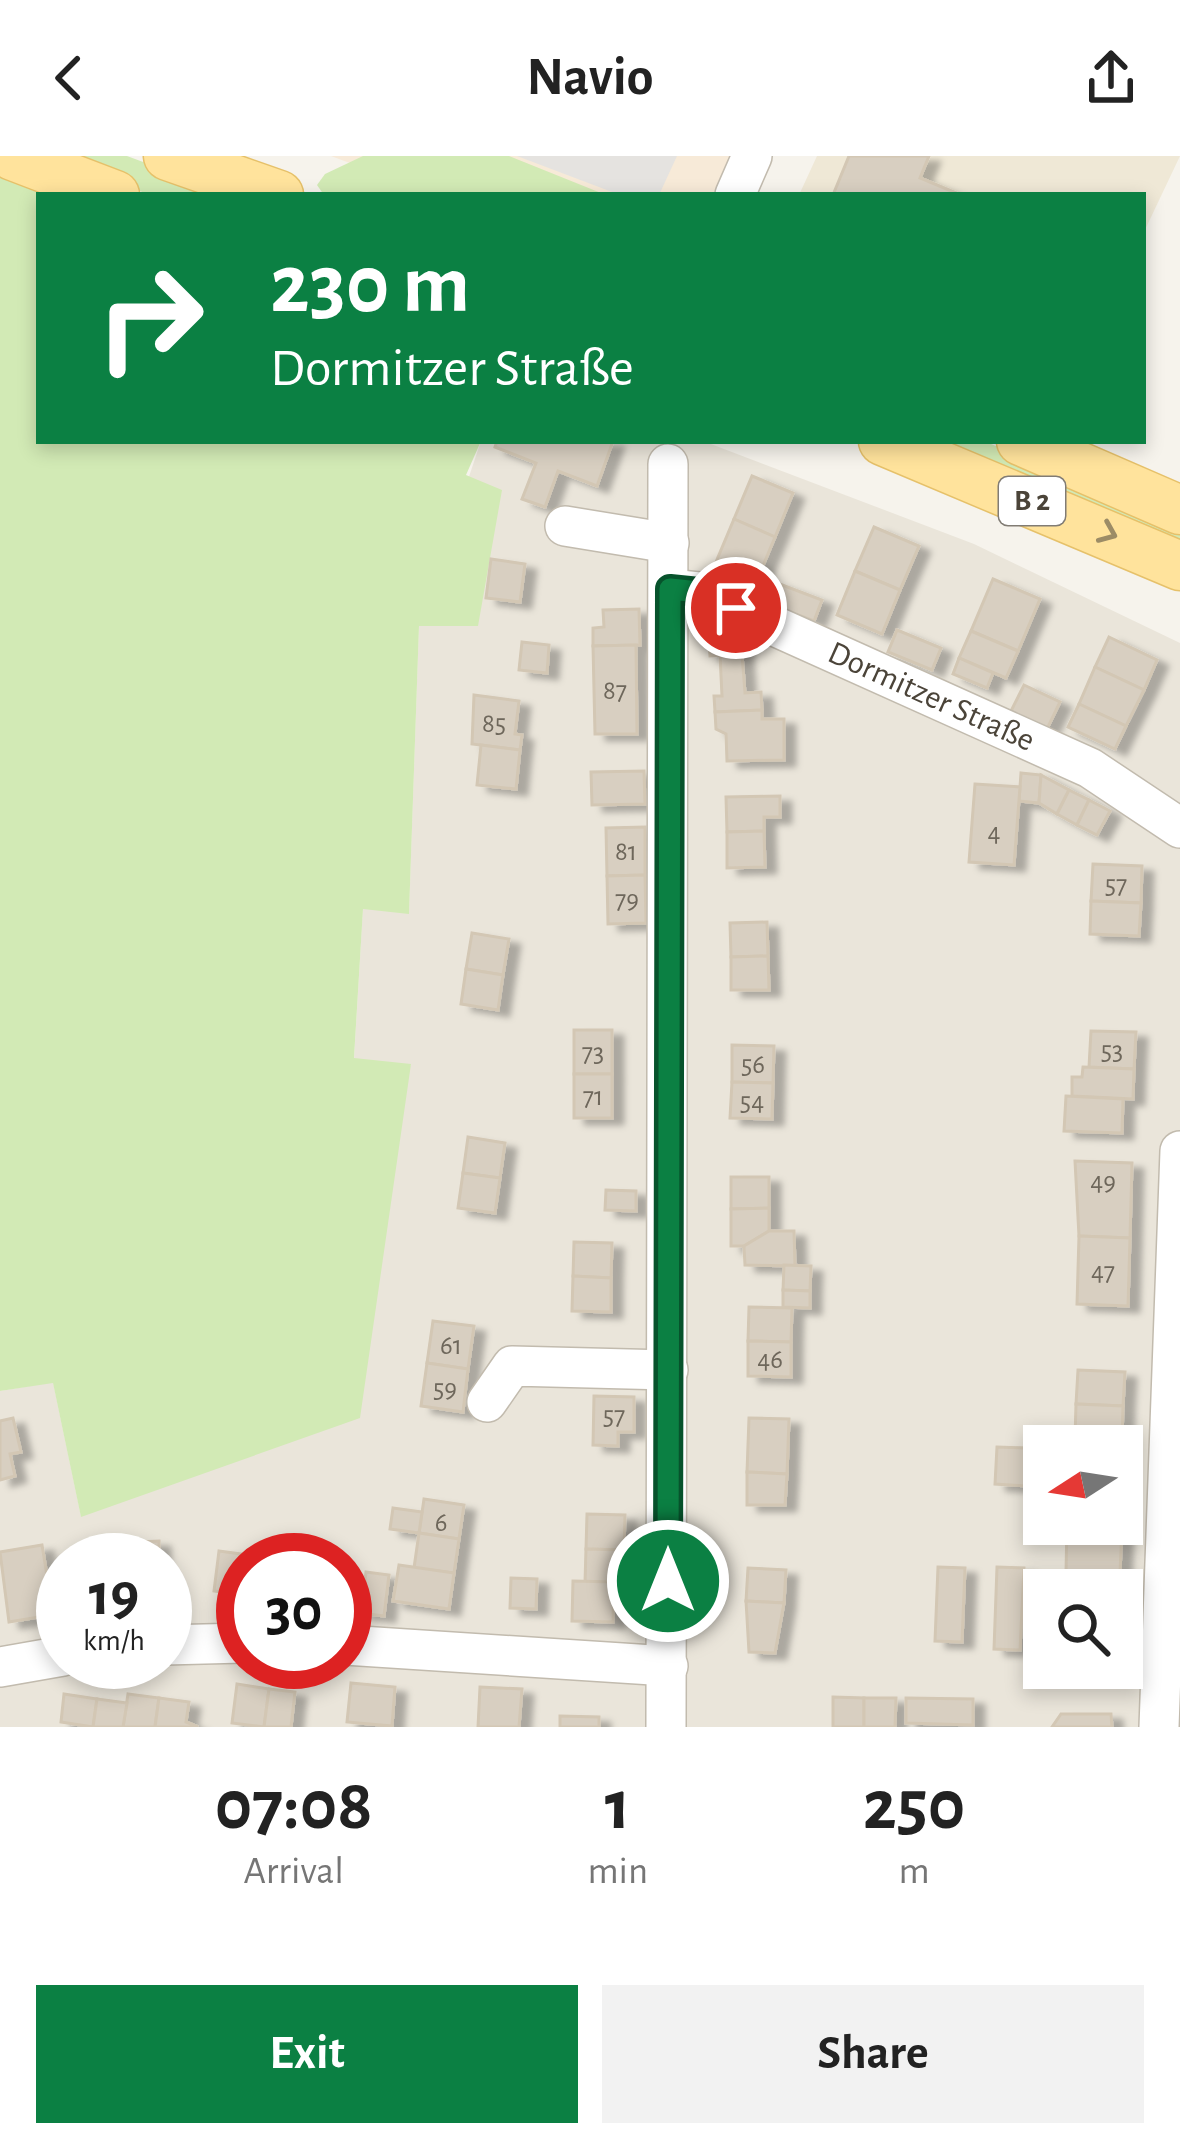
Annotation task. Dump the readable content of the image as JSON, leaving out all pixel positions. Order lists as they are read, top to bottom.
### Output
{
  "streets": {
    "main road": ["B 2"],
    "street": ["Dormitzer Straße"]
  },
  "house_numbers": [
    "87",
    "85",
    "4",
    "81",
    "57",
    "79",
    "53",
    "73",
    "56",
    "71",
    "54",
    "49",
    "47",
    "61",
    "46",
    "59",
    "57",
    "6"
  ],
  "north": "left",
  "page": {
    "header": "Navio",
    "turn": ["230 m", "Dormitzer Straße"],
    "speed": "19 km/h",
    "limit": "30",
    "eta": [
      "07:08",
      "Arrival",
      "1",
      "min",
      "250",
      "m"
    ],
    "buttons": ["Exit", "Share"]
  }
}
